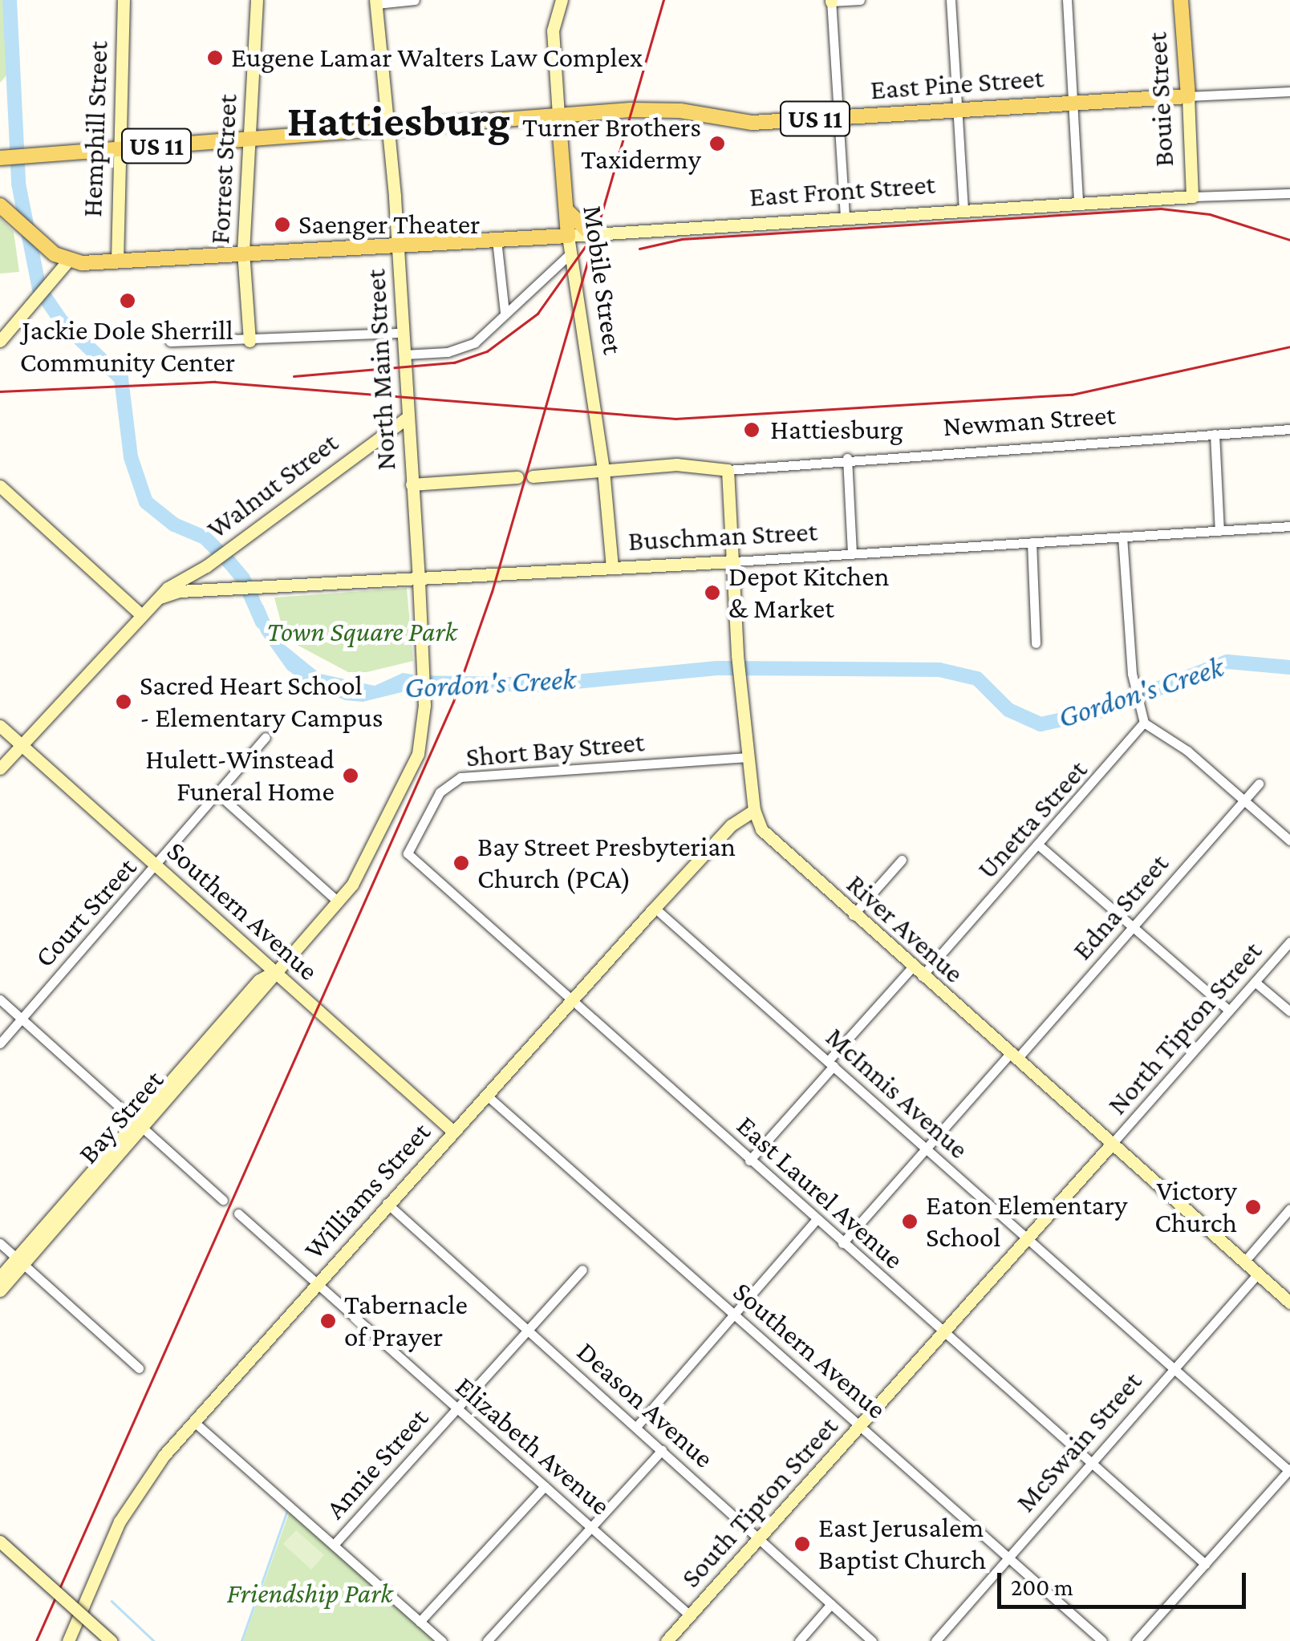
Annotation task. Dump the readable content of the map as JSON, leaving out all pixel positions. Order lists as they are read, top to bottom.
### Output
{
  "streets": {
    "main road": [
      "East Pine Street",
      "Bouie Street",
      "US 11",
      "East Front Street",
      "Mobile Street"
    ],
    "street": [
      "Hemphill Street",
      "Forrest Street",
      "North Main Street",
      "Newman Street",
      "Walnut Street",
      "Buschman Street",
      "Short Bay Street",
      "Unetta Street",
      "Edna Street",
      "Southern Avenue",
      "Court Street",
      "River Avenue",
      "North Tipton Street",
      "McInnis Avenue",
      "Bay Street",
      "Williams Street",
      "East Laurel Avenue",
      "Deason Avenue",
      "McSwain Street",
      "Elizabeth Avenue",
      "Annie Street",
      "South Tipton Street"
    ]
  },
  "crossings": [
    ["East Pine Street", "Bouie Street"],
    ["East Pine Street", "US 11"],
    ["East Pine Street", "Mobile Street"],
    ["East Pine Street", "North Main Street"],
    ["Bouie Street", "East Front Street"],
    ["US 11", "Hemphill Street"],
    ["US 11", "Forrest Street"],
    ["US 11", "North Main Street"],
    ["Hemphill Street", "East Front Street"],
    ["Forrest Street", "East Front Street"],
    ["East Front Street", "Mobile Street"],
    ["East Front Street", "North Main Street"],
    ["Mobile Street", "Newman Street"],
    ["Mobile Street", "Buschman Street"],
    ["North Main Street", "Walnut Street"],
    ["North Main Street", "Buschman Street"],
    ["North Main Street", "Bay Street"],
    ["Newman Street", "River Avenue"],
    ["Walnut Street", "Buschman Street"],
    ["Walnut Street", "Southern Avenue"],
    ["Buschman Street", "River Avenue"],
    ["Short Bay Street", "River Avenue"],
    ["Short Bay Street", "East Laurel Avenue"],
    ["Unetta Street", "River Avenue"],
    ["Edna Street", "River Avenue"],
    ["Edna Street", "McInnis Avenue"],
    ["Edna Street", "East Laurel Avenue"],
    ["Southern Avenue", "Court Street"],
    ["Southern Avenue", "Bay Street"],
    ["Southern Avenue", "Williams Street"],
    ["Southern Avenue", "McSwain Street"],
    ["Southern Avenue", "South Tipton Street"],
    ["River Avenue", "North Tipton Street"],
    ["River Avenue", "Williams Street"],
    ["River Avenue", "McSwain Street"],
    ["River Avenue", "South Tipton Street"],
    ["North Tipton Street", "South Tipton Street"],
    ["McInnis Avenue", "Williams Street"],
    ["McInnis Avenue", "McSwain Street"],
    ["McInnis Avenue", "South Tipton Street"],
    ["Williams Street", "East Laurel Avenue"],
    ["Williams Street", "Deason Avenue"],
    ["Williams Street", "Elizabeth Avenue"],
    ["East Laurel Avenue", "McSwain Street"],
    ["East Laurel Avenue", "South Tipton Street"],
    ["Deason Avenue", "Annie Street"],
    ["Deason Avenue", "South Tipton Street"],
    ["Elizabeth Avenue", "Annie Street"],
    ["Elizabeth Avenue", "South Tipton Street"]
  ],
  "districts": ["Hattiesburg"],
  "water": ["Gordon's Creek"],
  "parks": ["Town Square Park", "Friendship Park"],
  "places": [
    "Eugene Lamar Walters Law Complex",
    "Turner Brothers Taxidermy",
    "Saenger Theater",
    "Jackie Dole Sherrill Community Center",
    "Hattiesburg",
    "Depot Kitchen & Market",
    "Sacred Heart School - Elementary Campus",
    "Hulett-Winstead Funeral Home",
    "Bay Street Presbyterian Church (PCA)",
    "Victory Church",
    "Eaton Elementary School",
    "Tabernacle of Prayer",
    "East Jerusalem Baptist Church"
  ],
  "scale_bar": "200 m"
}
